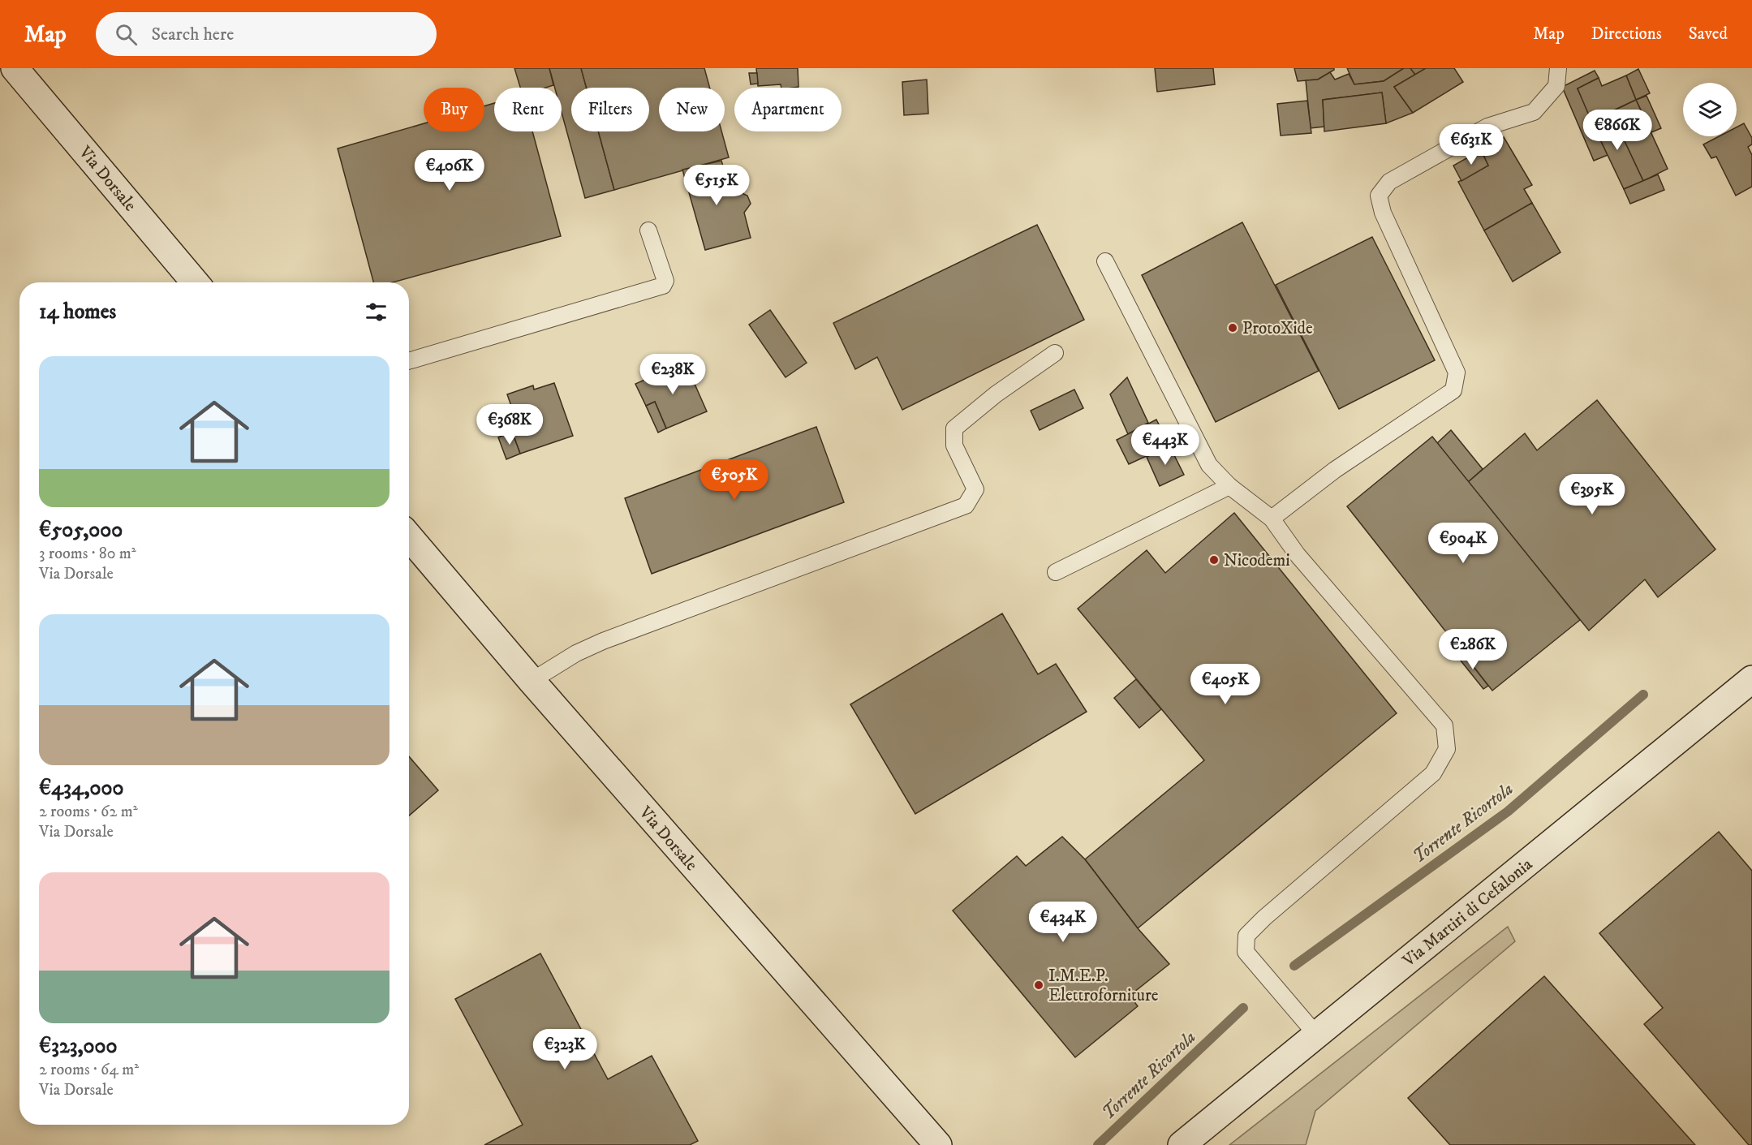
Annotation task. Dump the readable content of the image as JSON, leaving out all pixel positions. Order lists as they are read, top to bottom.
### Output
{
  "streets": {
    "street": ["Via Dorsale", "Via Martiri di Cefalonia"]
  },
  "water": ["Torrente Ricortola"],
  "places": ["ProtoXide", "Nicodemi", "I.M.E.P. Elettroforniture"],
  "page": {
    "header": "Map",
    "search": "Search here",
    "nav": ["Map", "Directions", "Saved"],
    "chip": [
      "Buy",
      "Rent",
      "Filters",
      "New",
      "Apartment"
    ],
    "price": [
      "€866K",
      "€631K",
      "€406K",
      "€515K",
      "€238K",
      "€368K",
      "€443K",
      "€505K",
      "€395K",
      "€904K",
      "€286K",
      "€405K",
      "€434K",
      "€323K"
    ],
    "heading": "14 homes",
    "list": [
      {
        "name": "€505,000",
        "note": "3 rooms · 80 m² · Via Dorsale"
      },
      {
        "name": "€434,000",
        "note": "2 rooms · 62 m² · Via Dorsale"
      },
      {
        "name": "€323,000",
        "note": "2 rooms · 64 m² · Via Dorsale"
      }
    ]
  }
}
